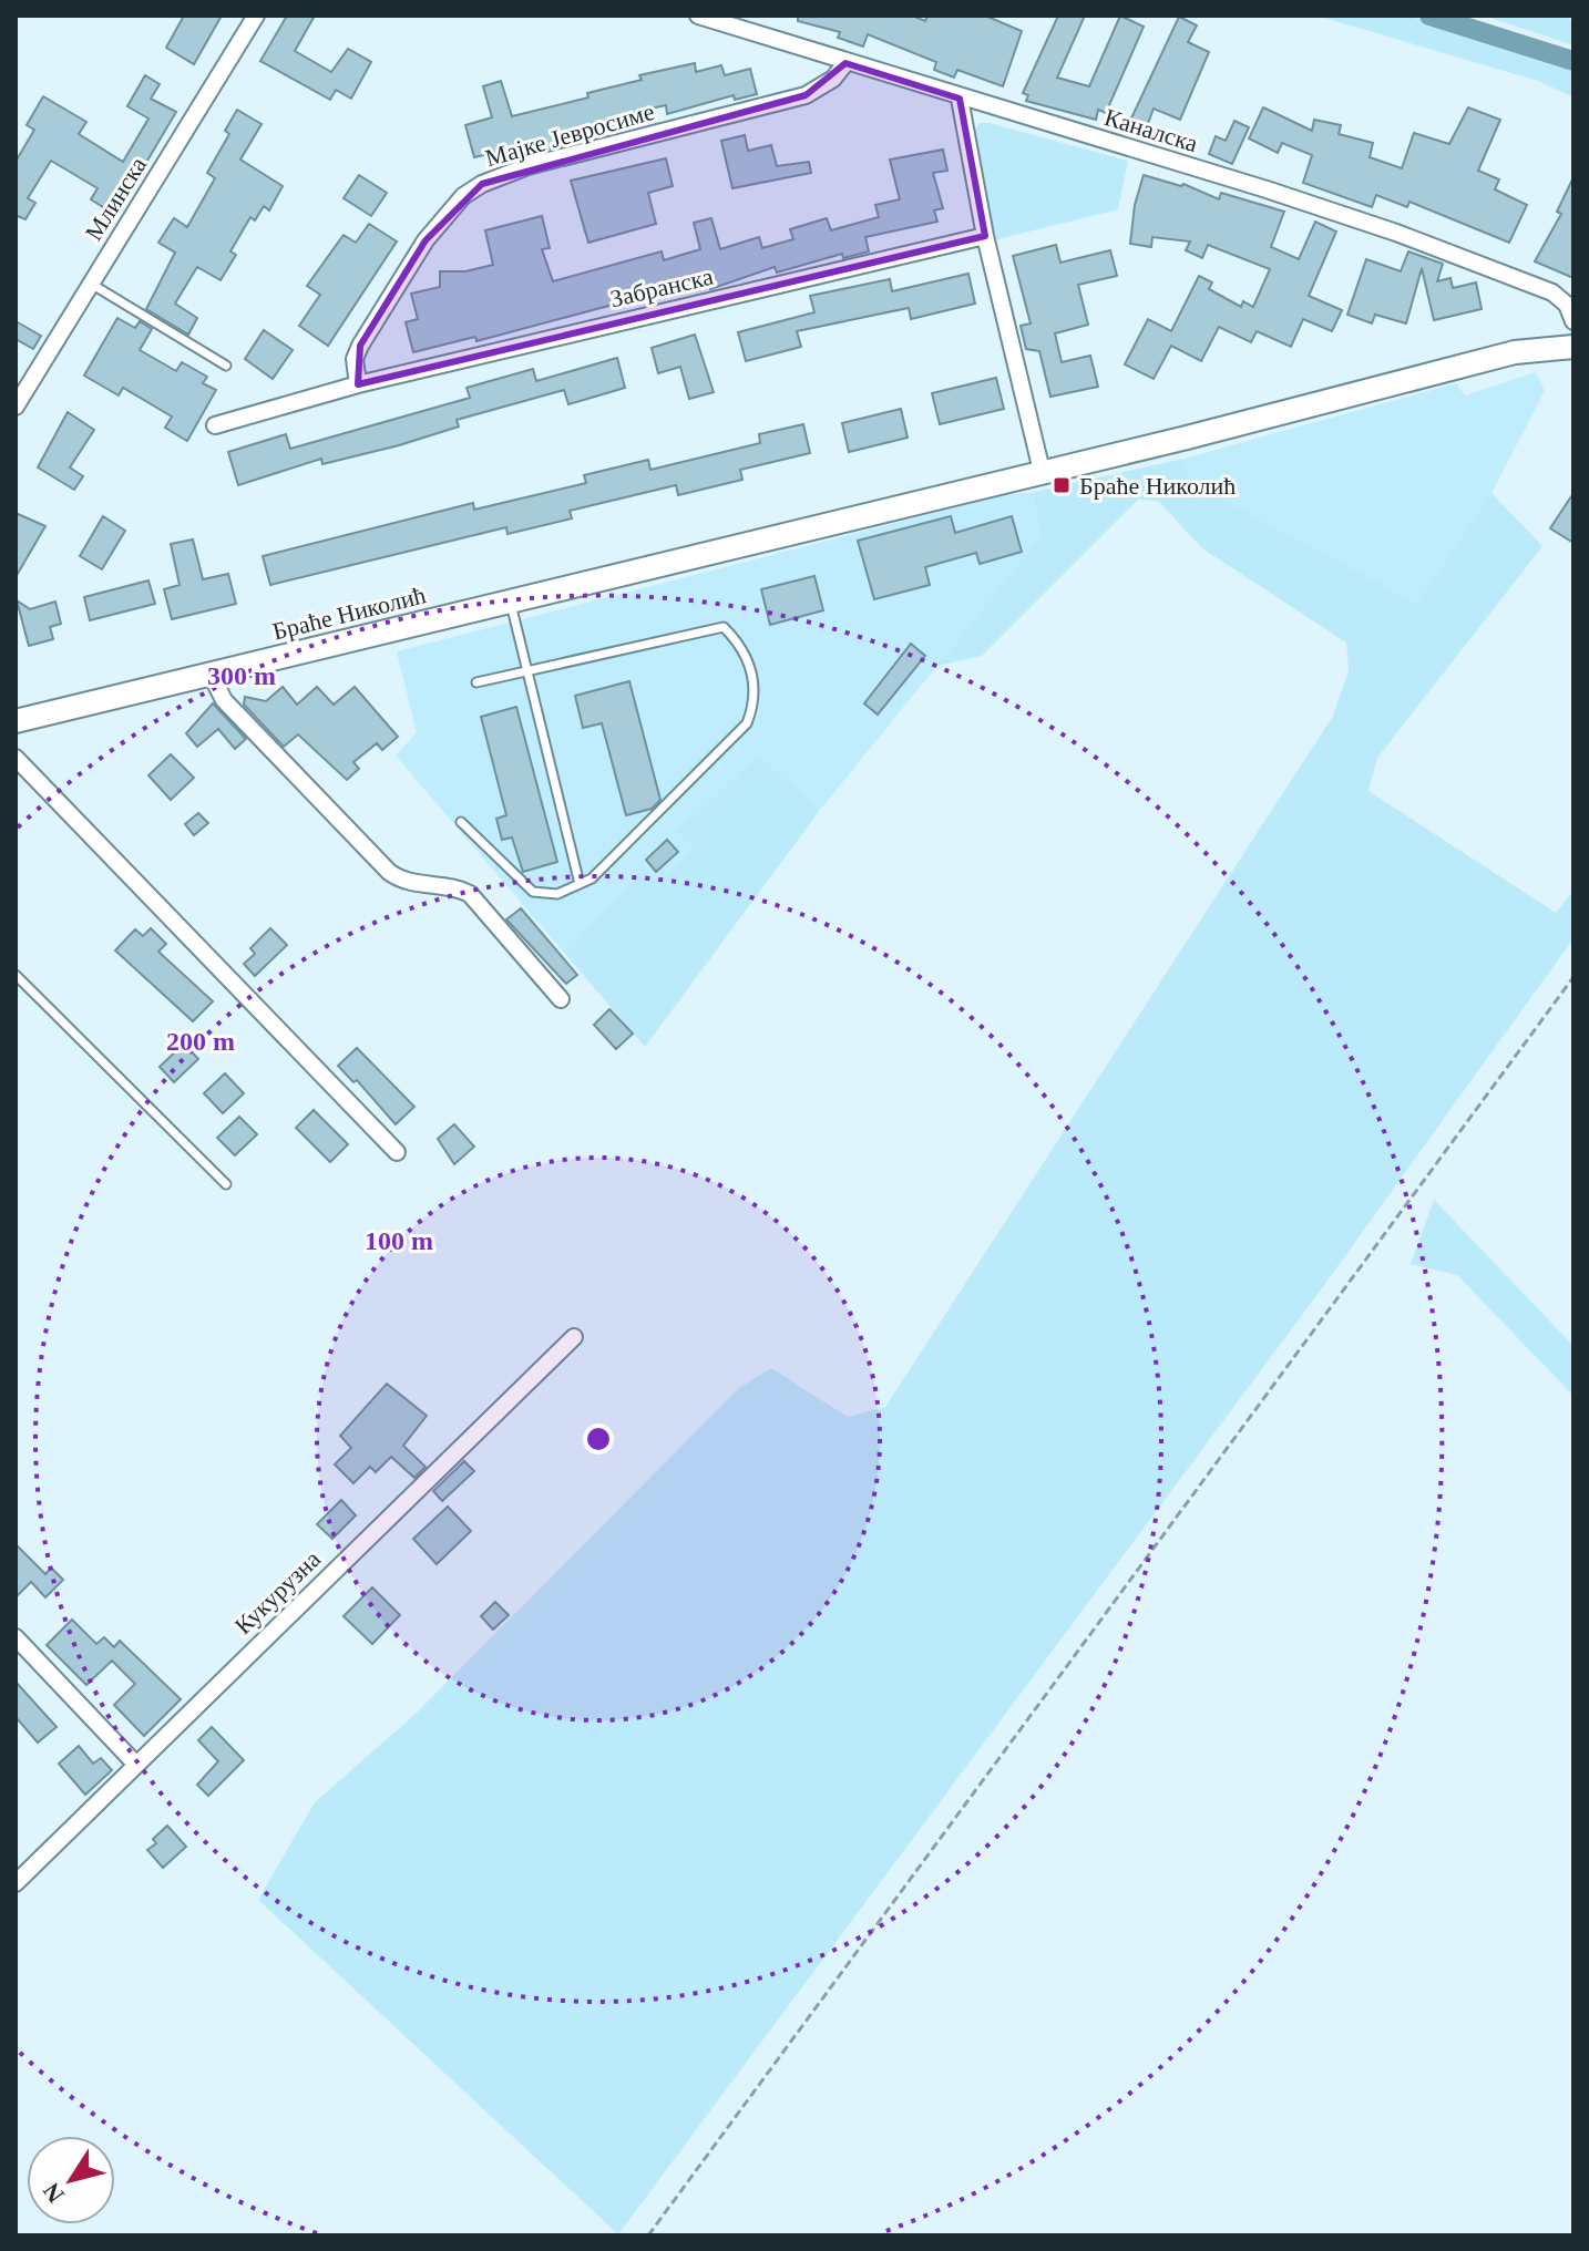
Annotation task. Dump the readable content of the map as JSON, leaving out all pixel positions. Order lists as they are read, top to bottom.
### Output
{
  "streets": {
    "main road": ["Браће Николић"],
    "street": [
      "Каналска",
      "Мајке Јевросиме",
      "Млинска",
      "Забранска",
      "Кукурузна"
    ]
  },
  "crossings": [
    ["Каналска", "Мајке Јевросиме"],
    ["Мајке Јевросиме", "Забранска"]
  ],
  "places": {
    "transit": ["Браће Николић"]
  },
  "north": "bottom left",
  "rings": ["300 m", "200 m", "100 m"]
}
